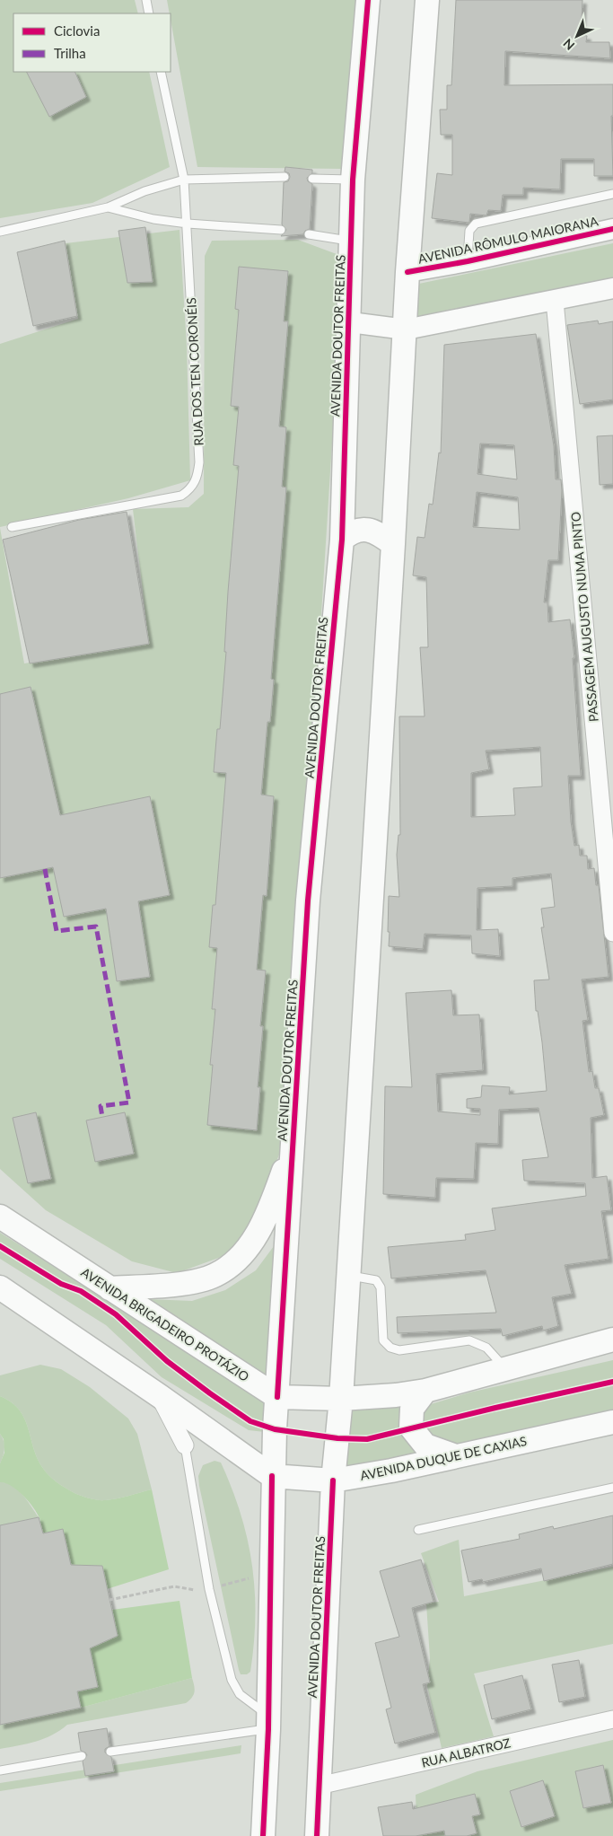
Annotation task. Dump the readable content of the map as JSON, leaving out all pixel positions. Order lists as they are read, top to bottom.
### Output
{
  "streets": {
    "main road": ["AVENIDA DOUTOR FREITAS", "AVENIDA BRIGADEIRO PROTÁZIO", "AVENIDA DUQUE DE CAXIAS"],
    "street": ["AVENIDA RÔMULO MAIORANA", "PASSAGEM AUGUSTO NUMA PINTO", "RUA ALBATROZ"],
    "lane": ["RUA DOS TEN CORONÉIS"]
  },
  "crossings": [
    ["AVENIDA RÔMULO MAIORANA", "AVENIDA DOUTOR FREITAS"],
    ["AVENIDA DOUTOR FREITAS", "AVENIDA BRIGADEIRO PROTÁZIO"],
    ["AVENIDA DOUTOR FREITAS", "AVENIDA DUQUE DE CAXIAS"],
    ["AVENIDA DOUTOR FREITAS", "RUA ALBATROZ"]
  ],
  "legend": ["Ciclovia", "Trilha"],
  "north": "bottom left"
}
